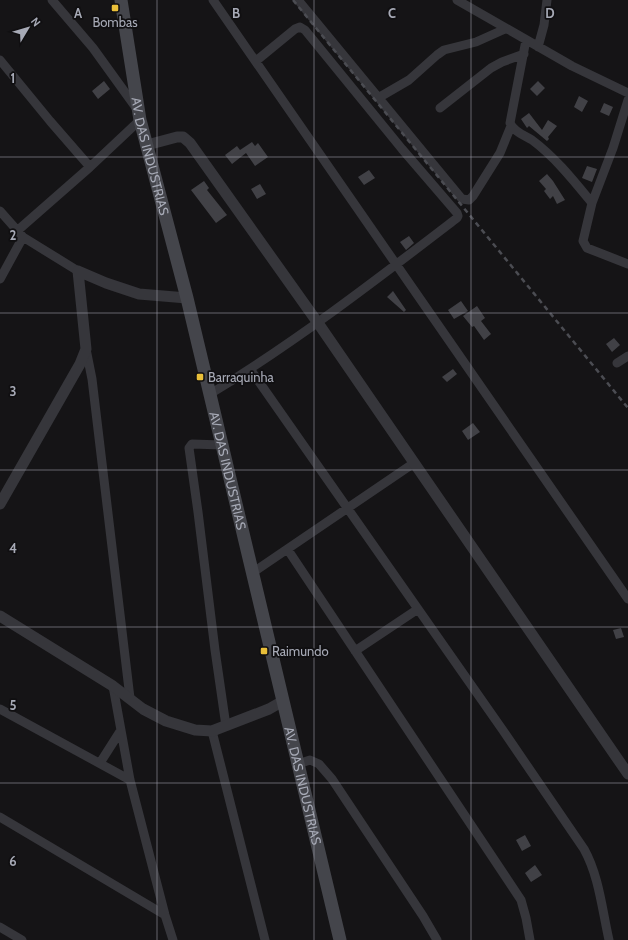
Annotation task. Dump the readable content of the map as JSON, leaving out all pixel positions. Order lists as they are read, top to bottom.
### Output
{
  "streets": {
    "main road": ["AV. DAS INDUSTRIAS"]
  },
  "places": {
    "transit": ["Bombas", "Barraquinha", "Raimundo"]
  },
  "north": "top right",
  "grid": {
    "columns": [
      "A",
      "B",
      "C",
      "D"
    ],
    "rows": [
      "1",
      "2",
      "3",
      "4",
      "5",
      "6"
    ]
  }
}
